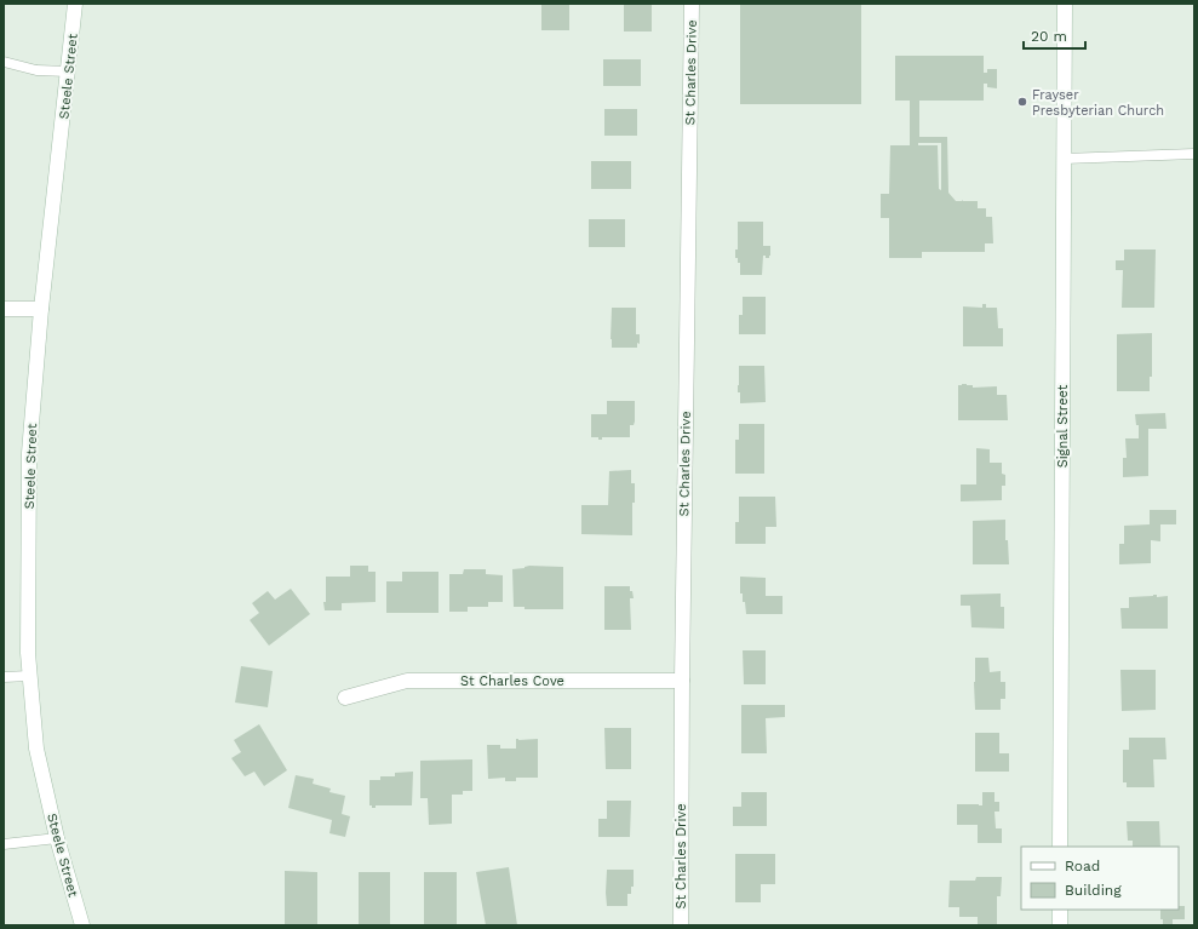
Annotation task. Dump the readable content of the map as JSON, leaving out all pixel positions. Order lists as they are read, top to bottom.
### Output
{
  "streets": {
    "street": [
      "St Charles Drive",
      "Steele Street",
      "Signal Street",
      "St Charles Cove"
    ]
  },
  "crossings": [
    ["St Charles Drive", "St Charles Cove"]
  ],
  "places": ["Frayser Presbyterian Church"],
  "legend": ["Road", "Building"],
  "scale_bar": "20 m"
}
